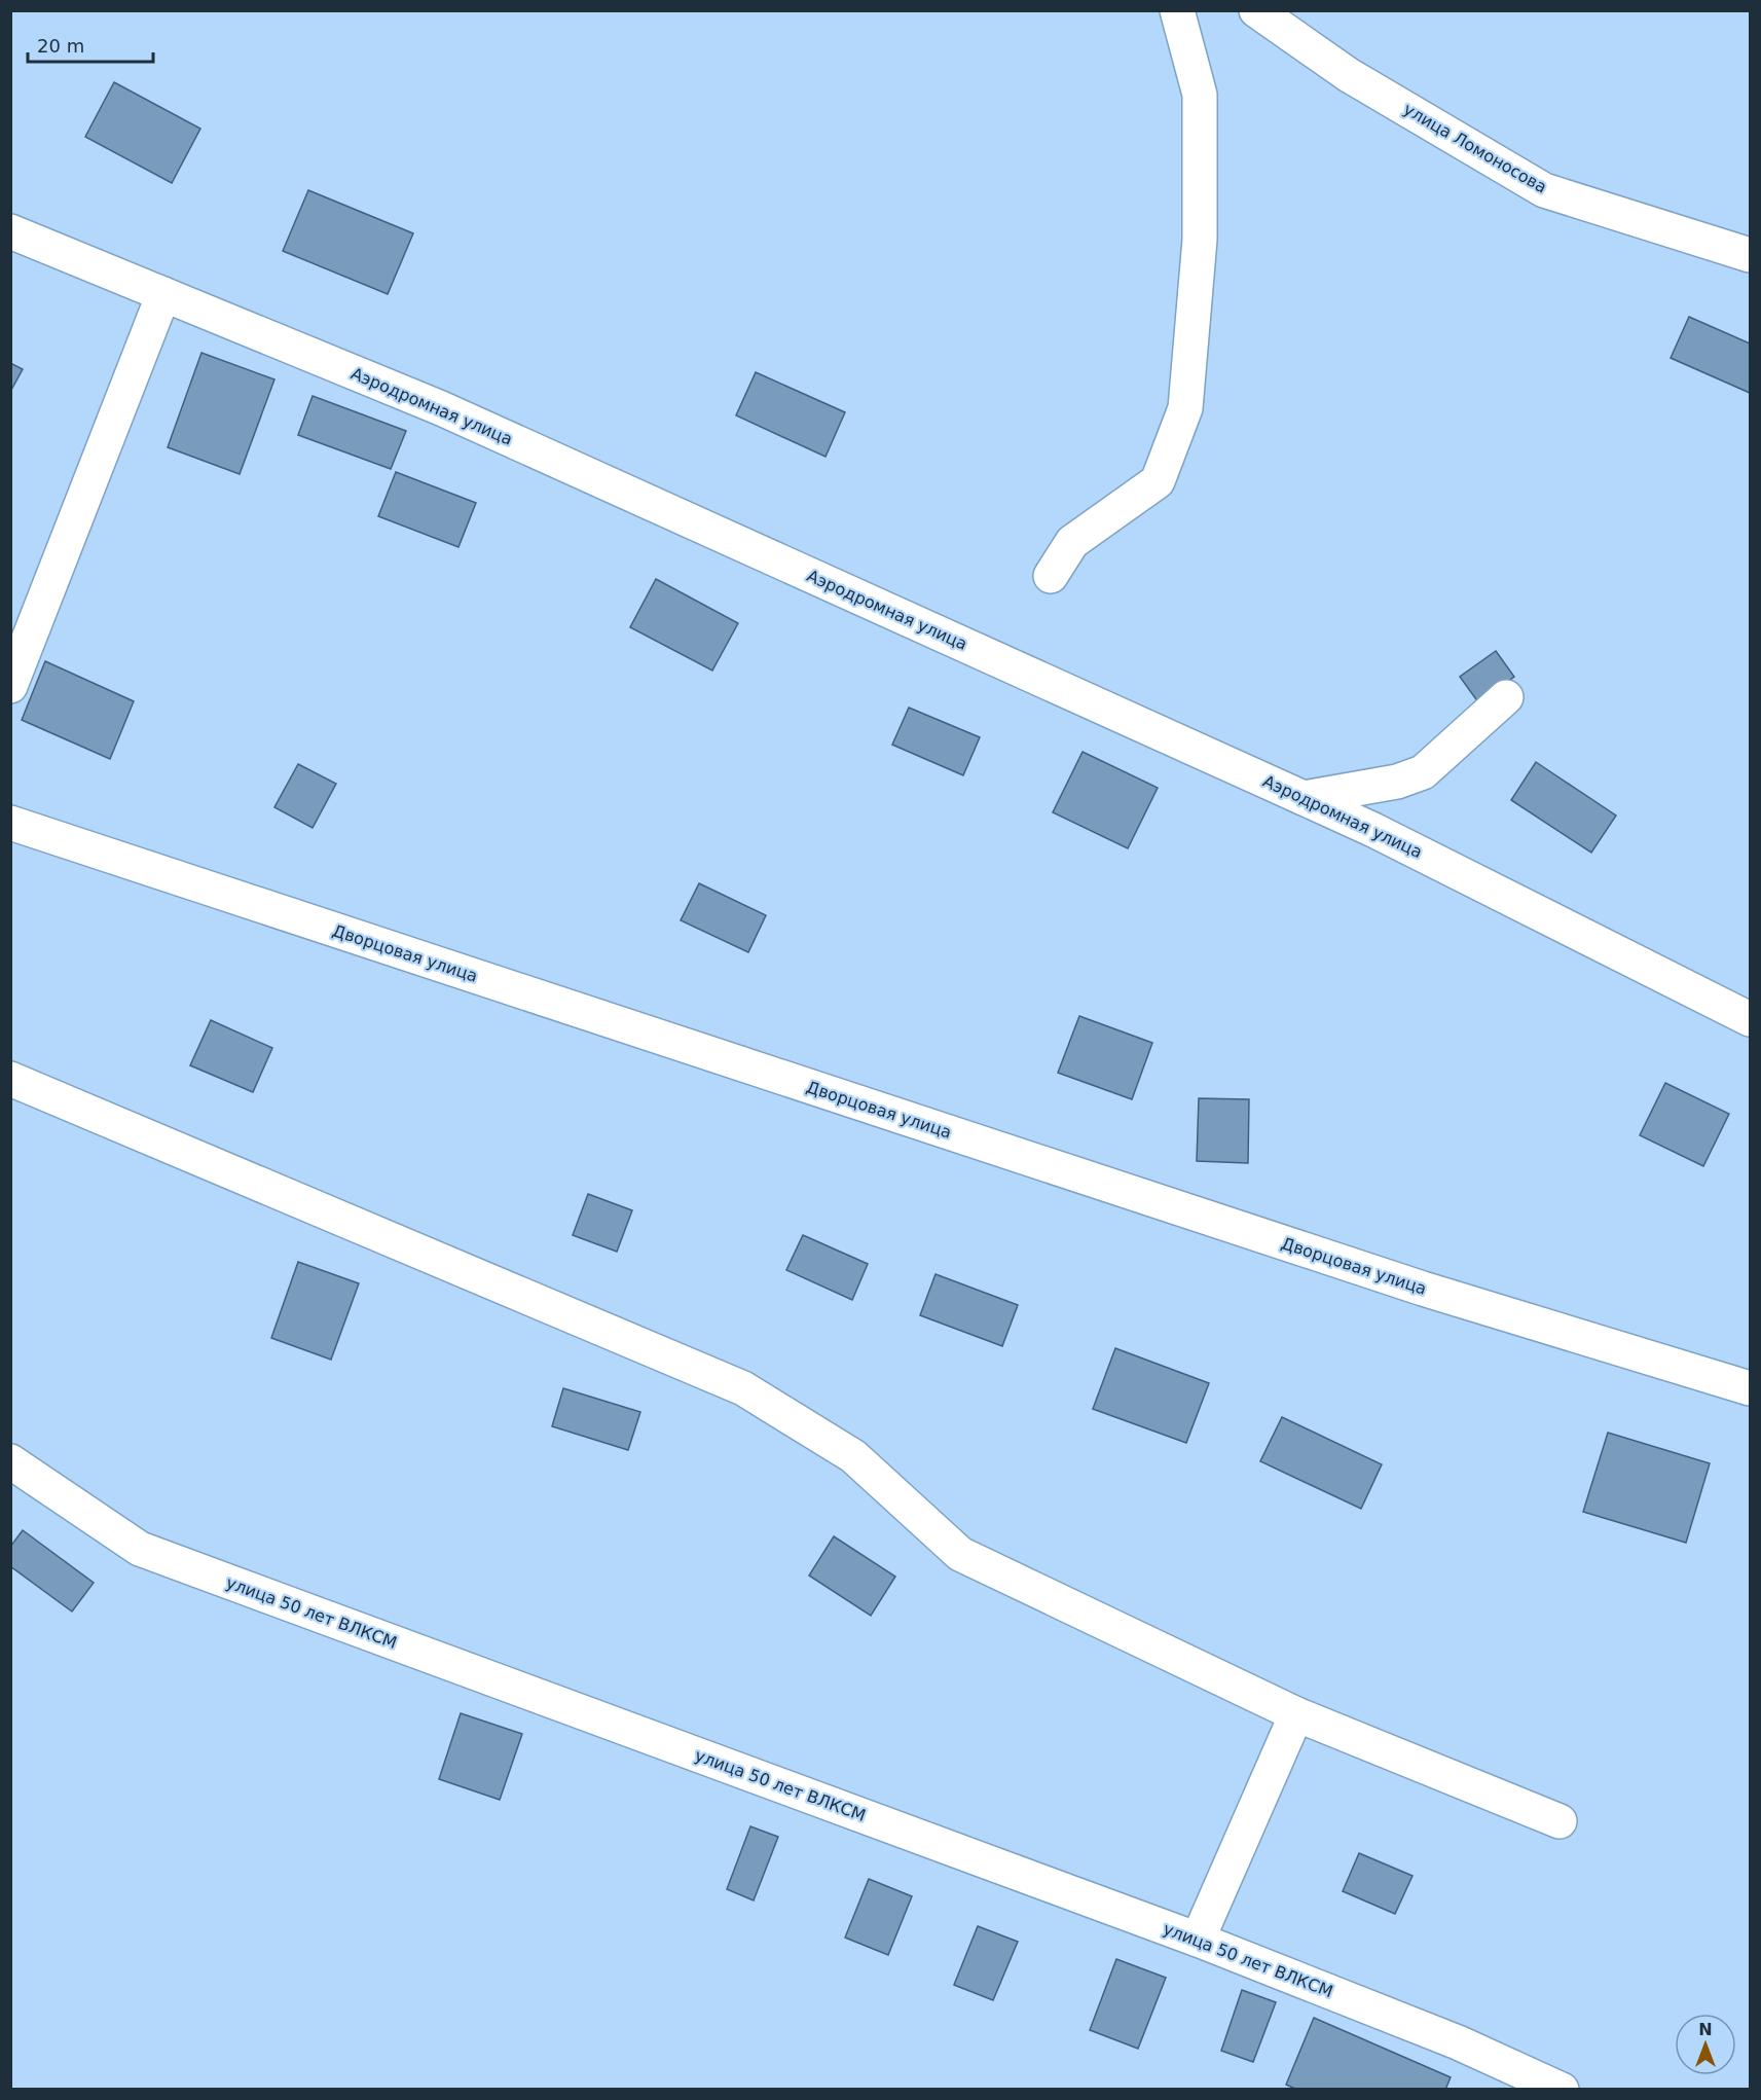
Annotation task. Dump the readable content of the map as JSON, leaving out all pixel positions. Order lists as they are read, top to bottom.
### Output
{
  "streets": {
    "street": [
      "улица Ломоносова",
      "Аэродромная улица",
      "Дворцовая улица",
      "улица 50 лет ВЛКСМ"
    ]
  },
  "scale_bar": "20 m",
  "north": "top"
}
